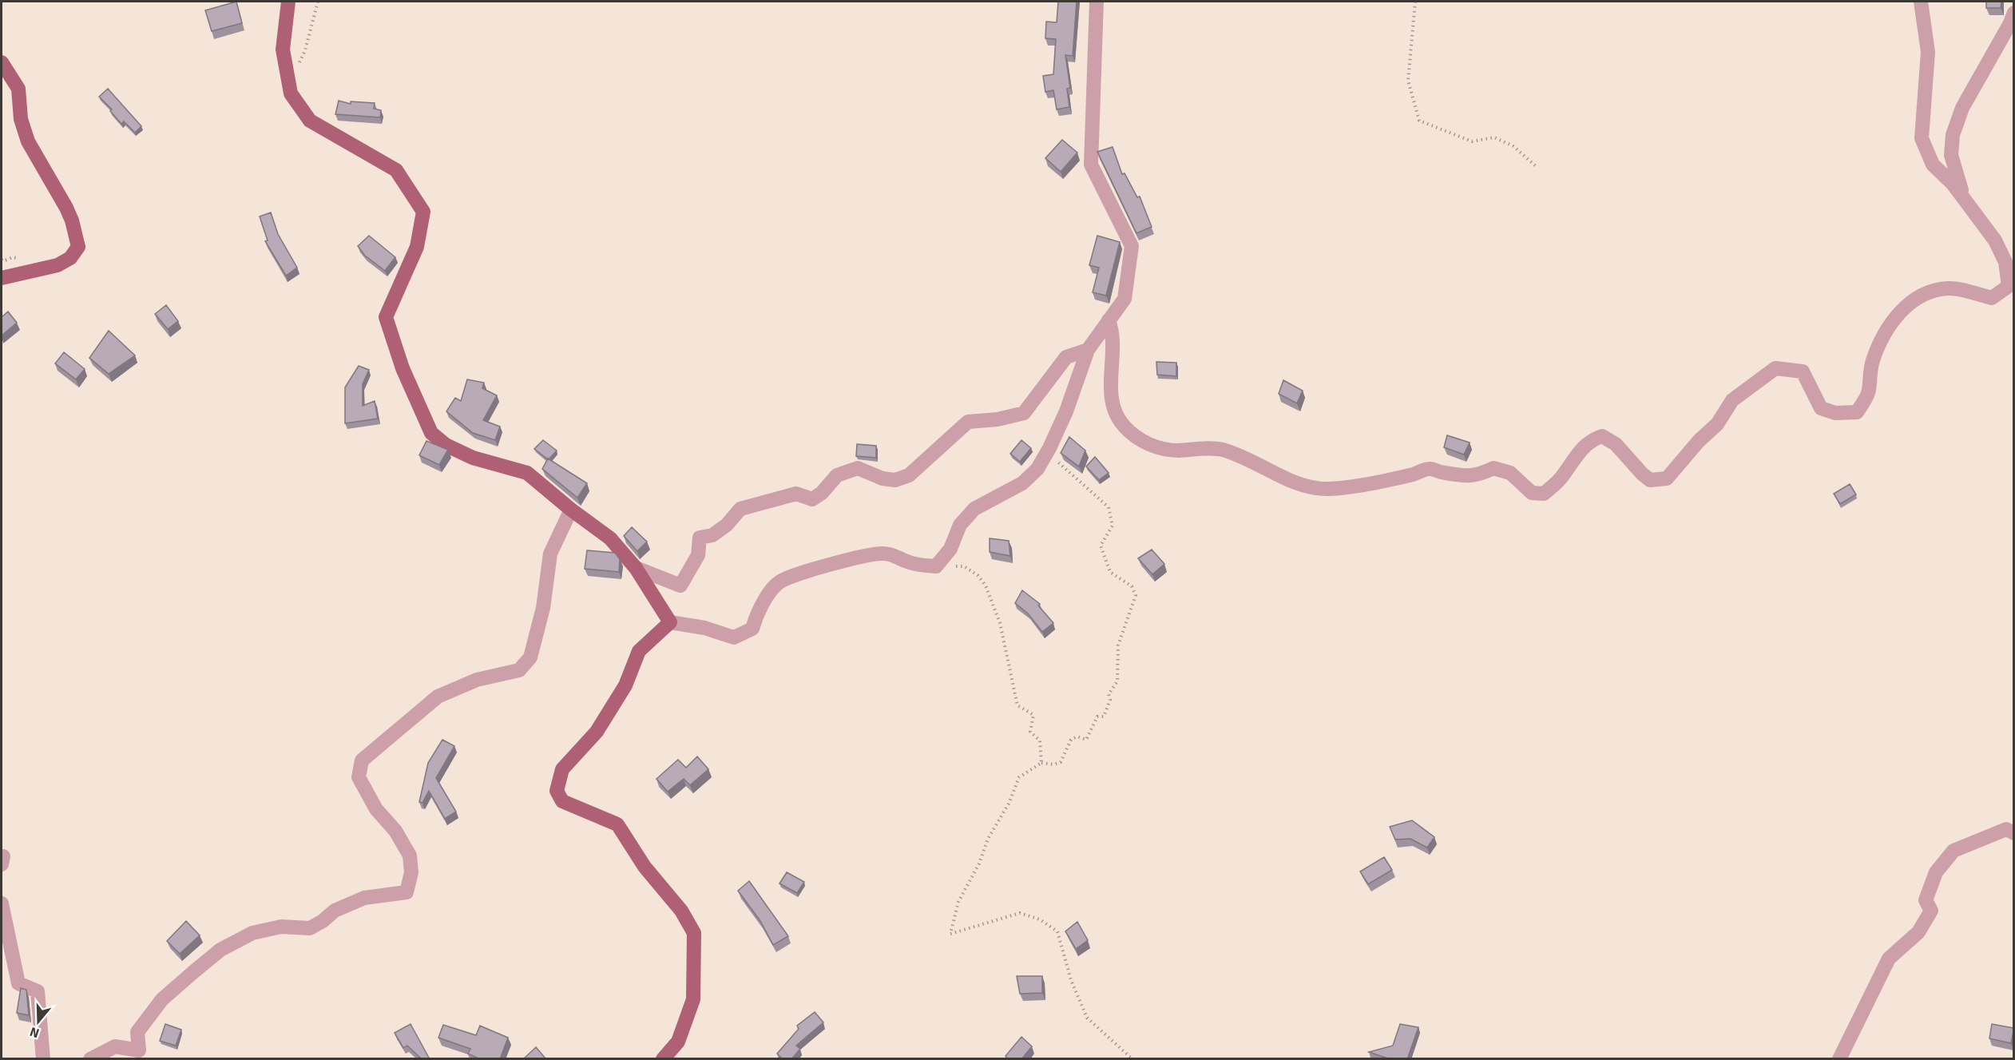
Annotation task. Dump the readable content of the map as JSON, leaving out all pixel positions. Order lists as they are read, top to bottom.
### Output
{
  "north": "bottom"
}
